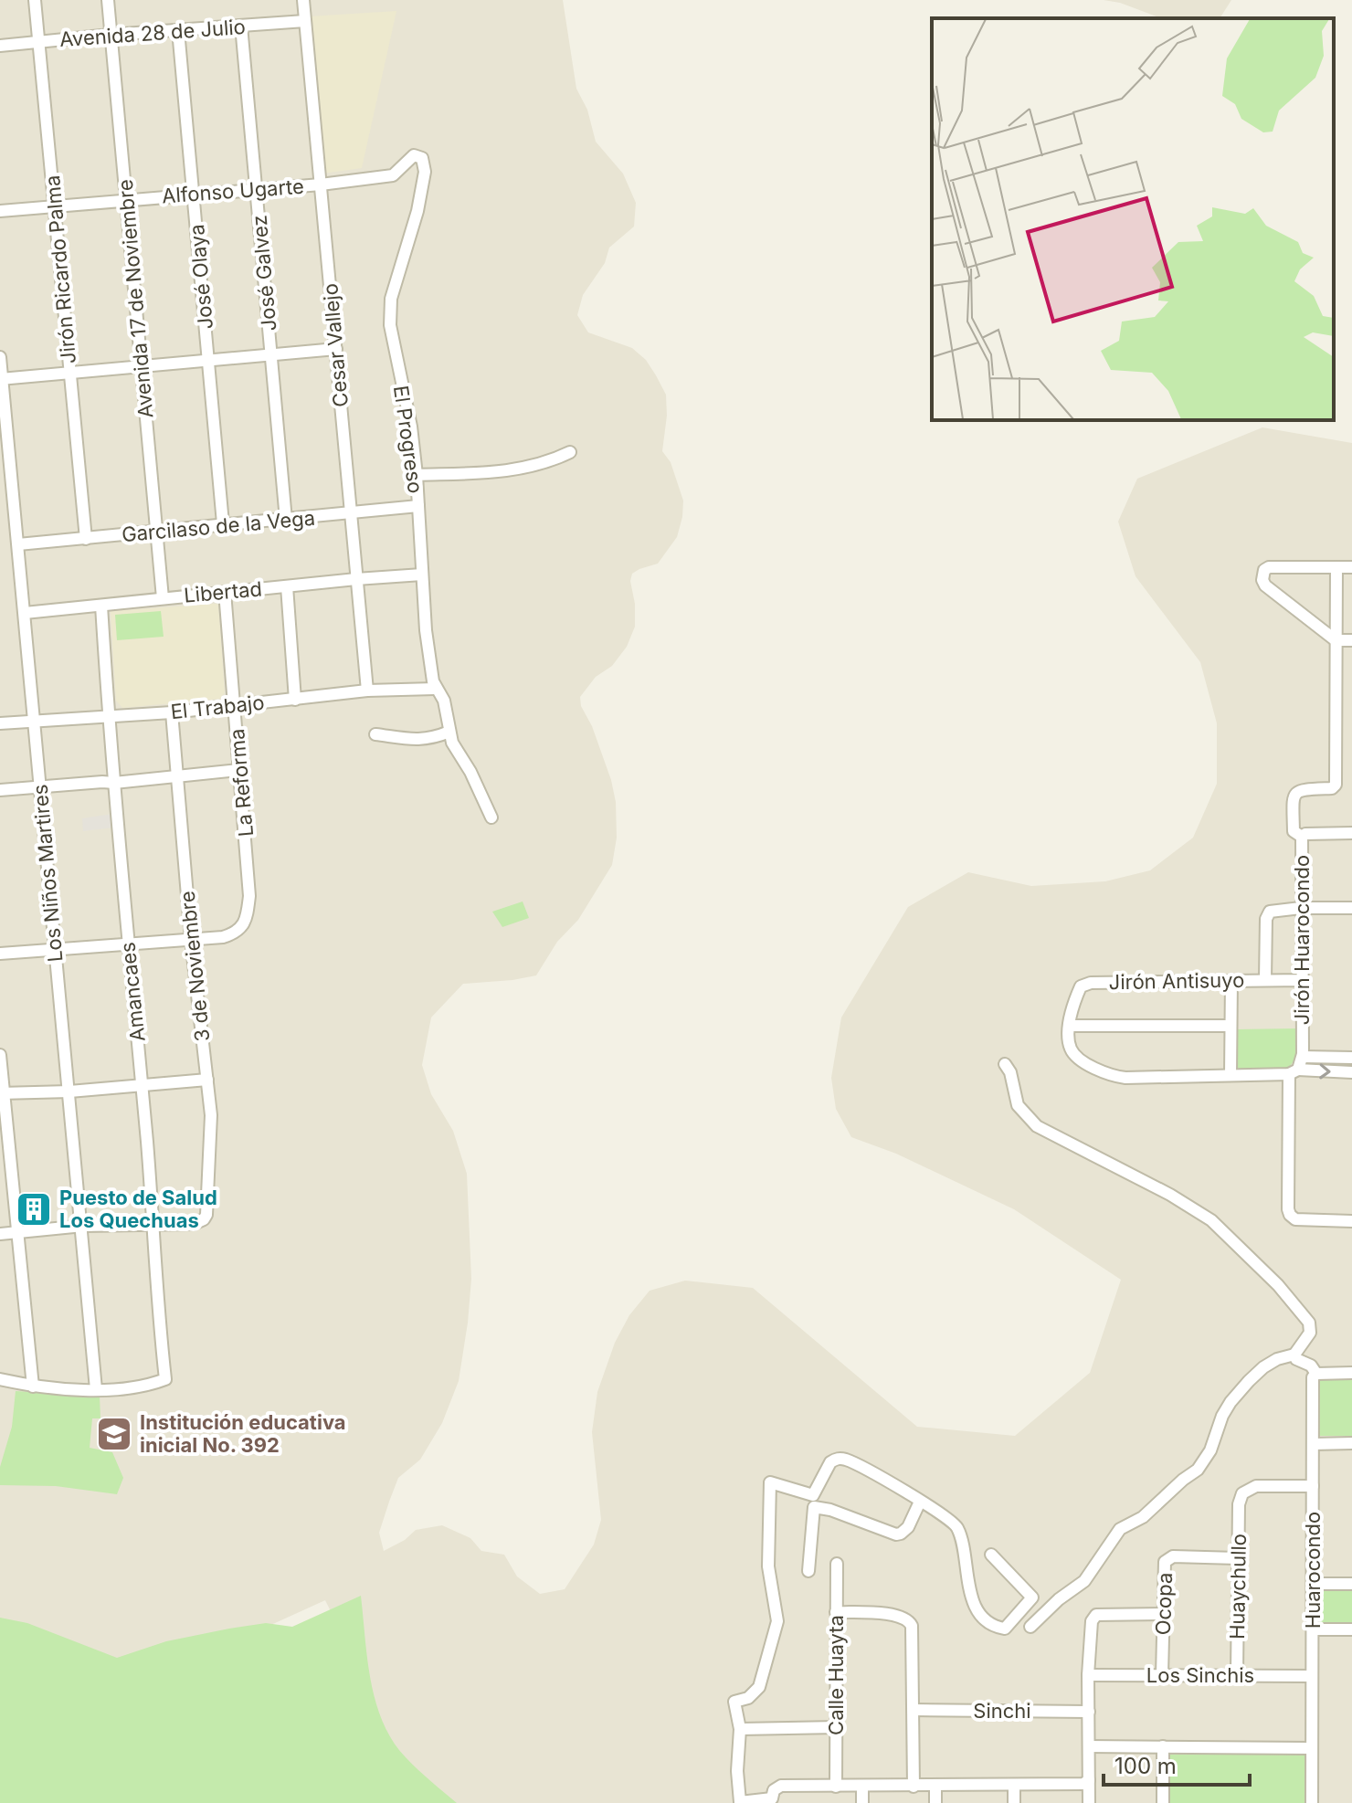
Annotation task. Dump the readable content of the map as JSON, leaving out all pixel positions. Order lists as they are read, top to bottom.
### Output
{
  "streets": {
    "street": [
      "Avenida 28 de Julio",
      "Alfonso Ugarte",
      "Jirón Ricardo Palma",
      "José Galvez",
      "José Olaya",
      "Avenida 17 de Noviembre",
      "Cesar Vallejo",
      "El Progreso",
      "Garcilaso de la Vega",
      "Libertad",
      "El Trabajo",
      "La Reforma",
      "Los Niños Martires",
      "Jirón Huarocondo",
      "3 de Noviembre",
      "Jirón Antisuyo",
      "Amancaes",
      "Huarocondo",
      "Huaychullo",
      "Ocopa",
      "Calle Huayta",
      "Los Sinchis",
      "Sinchi"
    ]
  },
  "crossings": [
    ["Avenida 28 de Julio", "Jirón Ricardo Palma"],
    ["Avenida 28 de Julio", "José Galvez"],
    ["Avenida 28 de Julio", "José Olaya"],
    ["Avenida 28 de Julio", "Avenida 17 de Noviembre"],
    ["Avenida 28 de Julio", "Cesar Vallejo"],
    ["Alfonso Ugarte", "Jirón Ricardo Palma"],
    ["Alfonso Ugarte", "José Galvez"],
    ["Alfonso Ugarte", "José Olaya"],
    ["Alfonso Ugarte", "Avenida 17 de Noviembre"],
    ["Alfonso Ugarte", "Cesar Vallejo"],
    ["Alfonso Ugarte", "El Progreso"],
    ["Jirón Ricardo Palma", "Garcilaso de la Vega"],
    ["José Galvez", "Garcilaso de la Vega"],
    ["José Olaya", "Garcilaso de la Vega"],
    ["Avenida 17 de Noviembre", "Garcilaso de la Vega"],
    ["Avenida 17 de Noviembre", "Libertad"],
    ["Cesar Vallejo", "Garcilaso de la Vega"],
    ["Cesar Vallejo", "Libertad"],
    ["Cesar Vallejo", "El Trabajo"],
    ["El Progreso", "Garcilaso de la Vega"],
    ["El Progreso", "Libertad"],
    ["El Progreso", "El Trabajo"],
    ["Garcilaso de la Vega", "Los Niños Martires"],
    ["Libertad", "La Reforma"],
    ["Libertad", "Los Niños Martires"],
    ["Libertad", "Amancaes"],
    ["El Trabajo", "La Reforma"],
    ["El Trabajo", "Los Niños Martires"],
    ["El Trabajo", "3 de Noviembre"],
    ["El Trabajo", "Amancaes"],
    ["La Reforma", "3 de Noviembre"],
    ["Los Niños Martires", "Amancaes"],
    ["Jirón Huarocondo", "Jirón Antisuyo"],
    ["3 de Noviembre", "Amancaes"],
    ["Huarocondo", "Huaychullo"],
    ["Huarocondo", "Los Sinchis"],
    ["Huaychullo", "Ocopa"],
    ["Huaychullo", "Los Sinchis"],
    ["Ocopa", "Los Sinchis"]
  ],
  "places": {
    "building": ["Puesto de Salud Los Quechuas"],
    "school or university": ["Institución educativa inicial No. 392"]
  },
  "scale_bar": "100 m"
}
